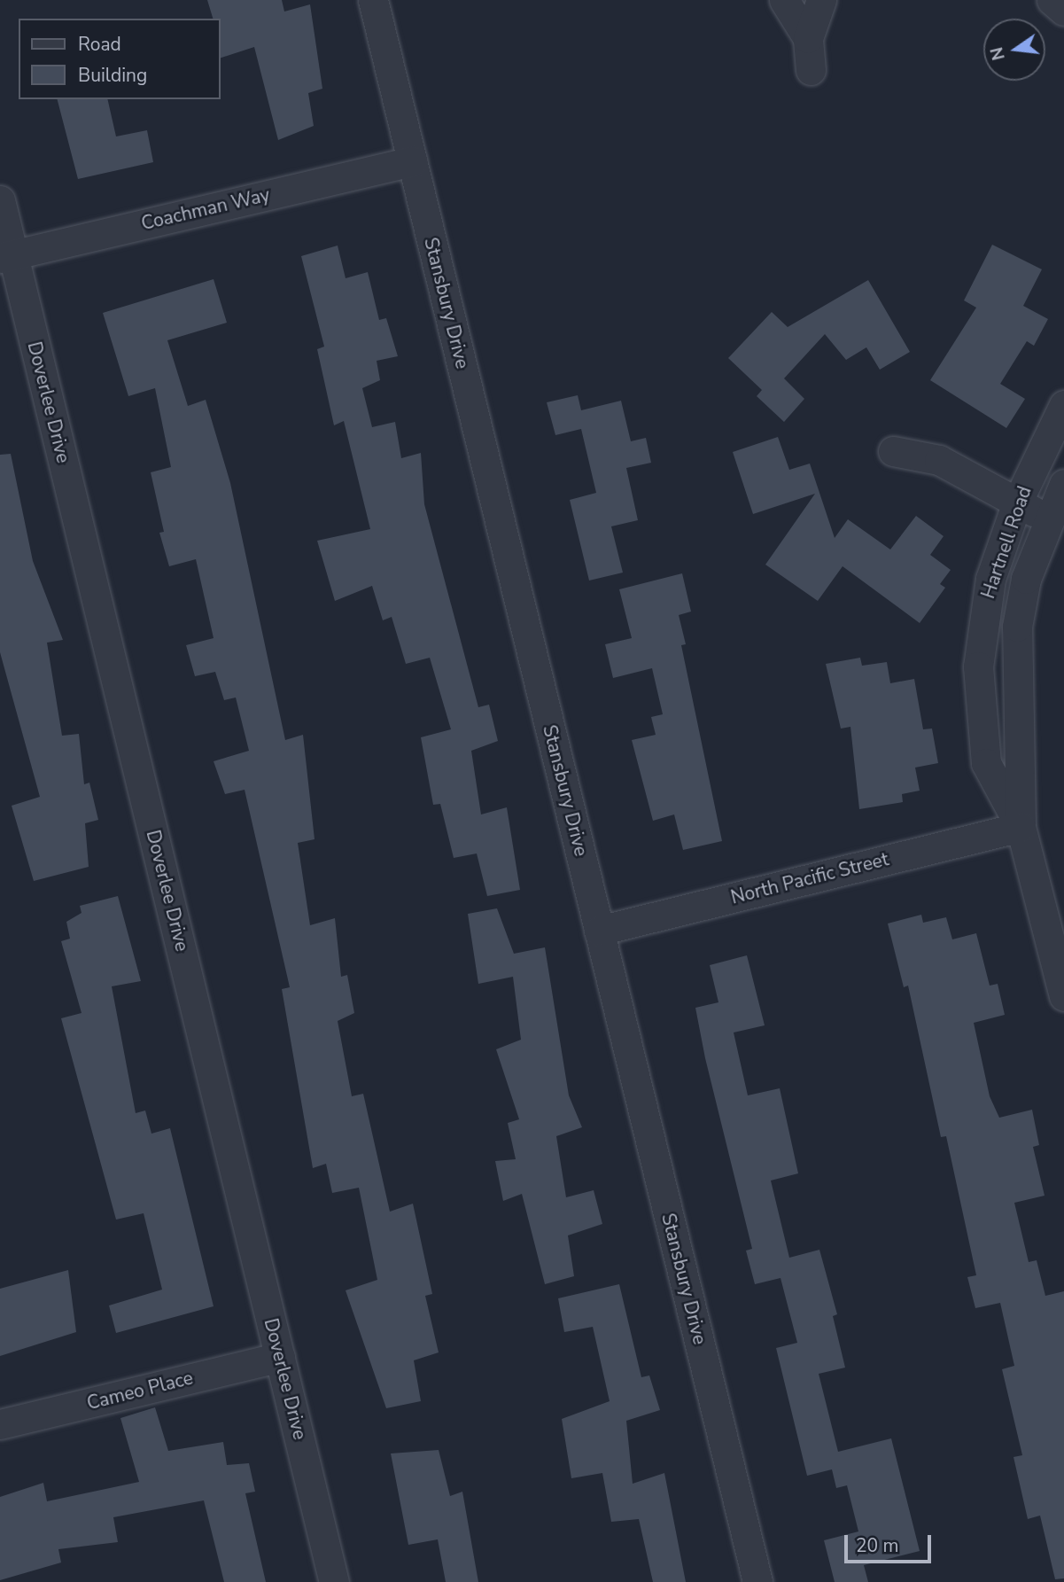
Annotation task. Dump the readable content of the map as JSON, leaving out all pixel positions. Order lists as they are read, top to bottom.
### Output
{
  "streets": {
    "street": [
      "Coachman Way",
      "Stansbury Drive",
      "Doverlee Drive",
      "Hartnell Road",
      "North Pacific Street",
      "Cameo Place"
    ]
  },
  "crossings": [
    ["Coachman Way", "Stansbury Drive"],
    ["Coachman Way", "Doverlee Drive"],
    ["Stansbury Drive", "North Pacific Street"],
    ["Doverlee Drive", "Cameo Place"],
    ["Hartnell Road", "North Pacific Street"]
  ],
  "legend": ["Road", "Building"],
  "scale_bar": "20 m",
  "north": "left"
}
